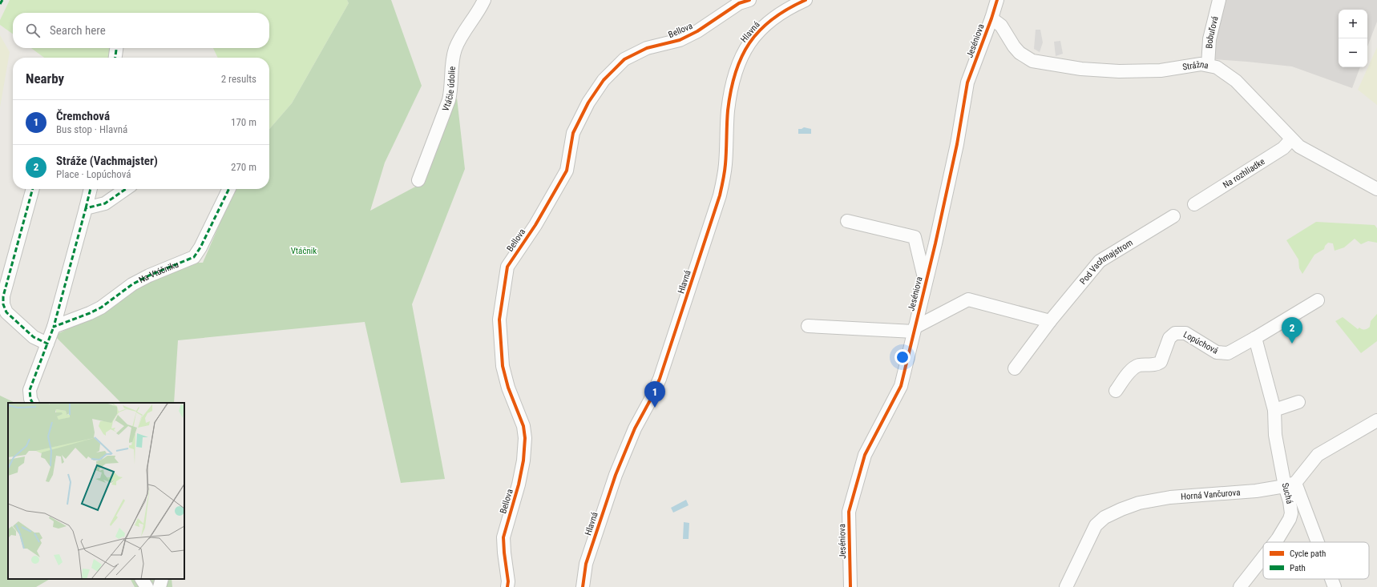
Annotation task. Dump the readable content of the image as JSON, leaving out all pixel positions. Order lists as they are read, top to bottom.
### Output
{
  "streets": {
    "street": [
      "Bellova",
      "Hlavná",
      "Bobuľová",
      "Jeséniova",
      "Strážna",
      "Vtáčie údolie",
      "Na rozhliadke",
      "Pod Vachmajstrom",
      "Na Vtáčniku",
      "Lopúchová",
      "Suchá",
      "Horná Vančurova"
    ]
  },
  "crossings": [
    ["Bobuľová", "Strážna"],
    ["Jeséniova", "Strážna"],
    ["Strážna", "Na rozhliadke"],
    ["Suchá", "Horná Vančurova"]
  ],
  "parks": ["Vtáčnik"],
  "legend": ["Cycle path", "Path"],
  "page": {
    "map_buttons": ["+", "−"],
    "search": "Search here",
    "heading": ["Nearby", "2 results"],
    "list": [
      {
        "mark": "1",
        "name": "Čremchová",
        "note": "Bus stop · Hlavná",
        "value": "170 m"
      },
      {
        "mark": "2",
        "name": "Stráže (Vachmajster)",
        "note": "Place · Lopúchová",
        "value": "270 m"
      }
    ],
    "pins": ["2", "1"]
  }
}
